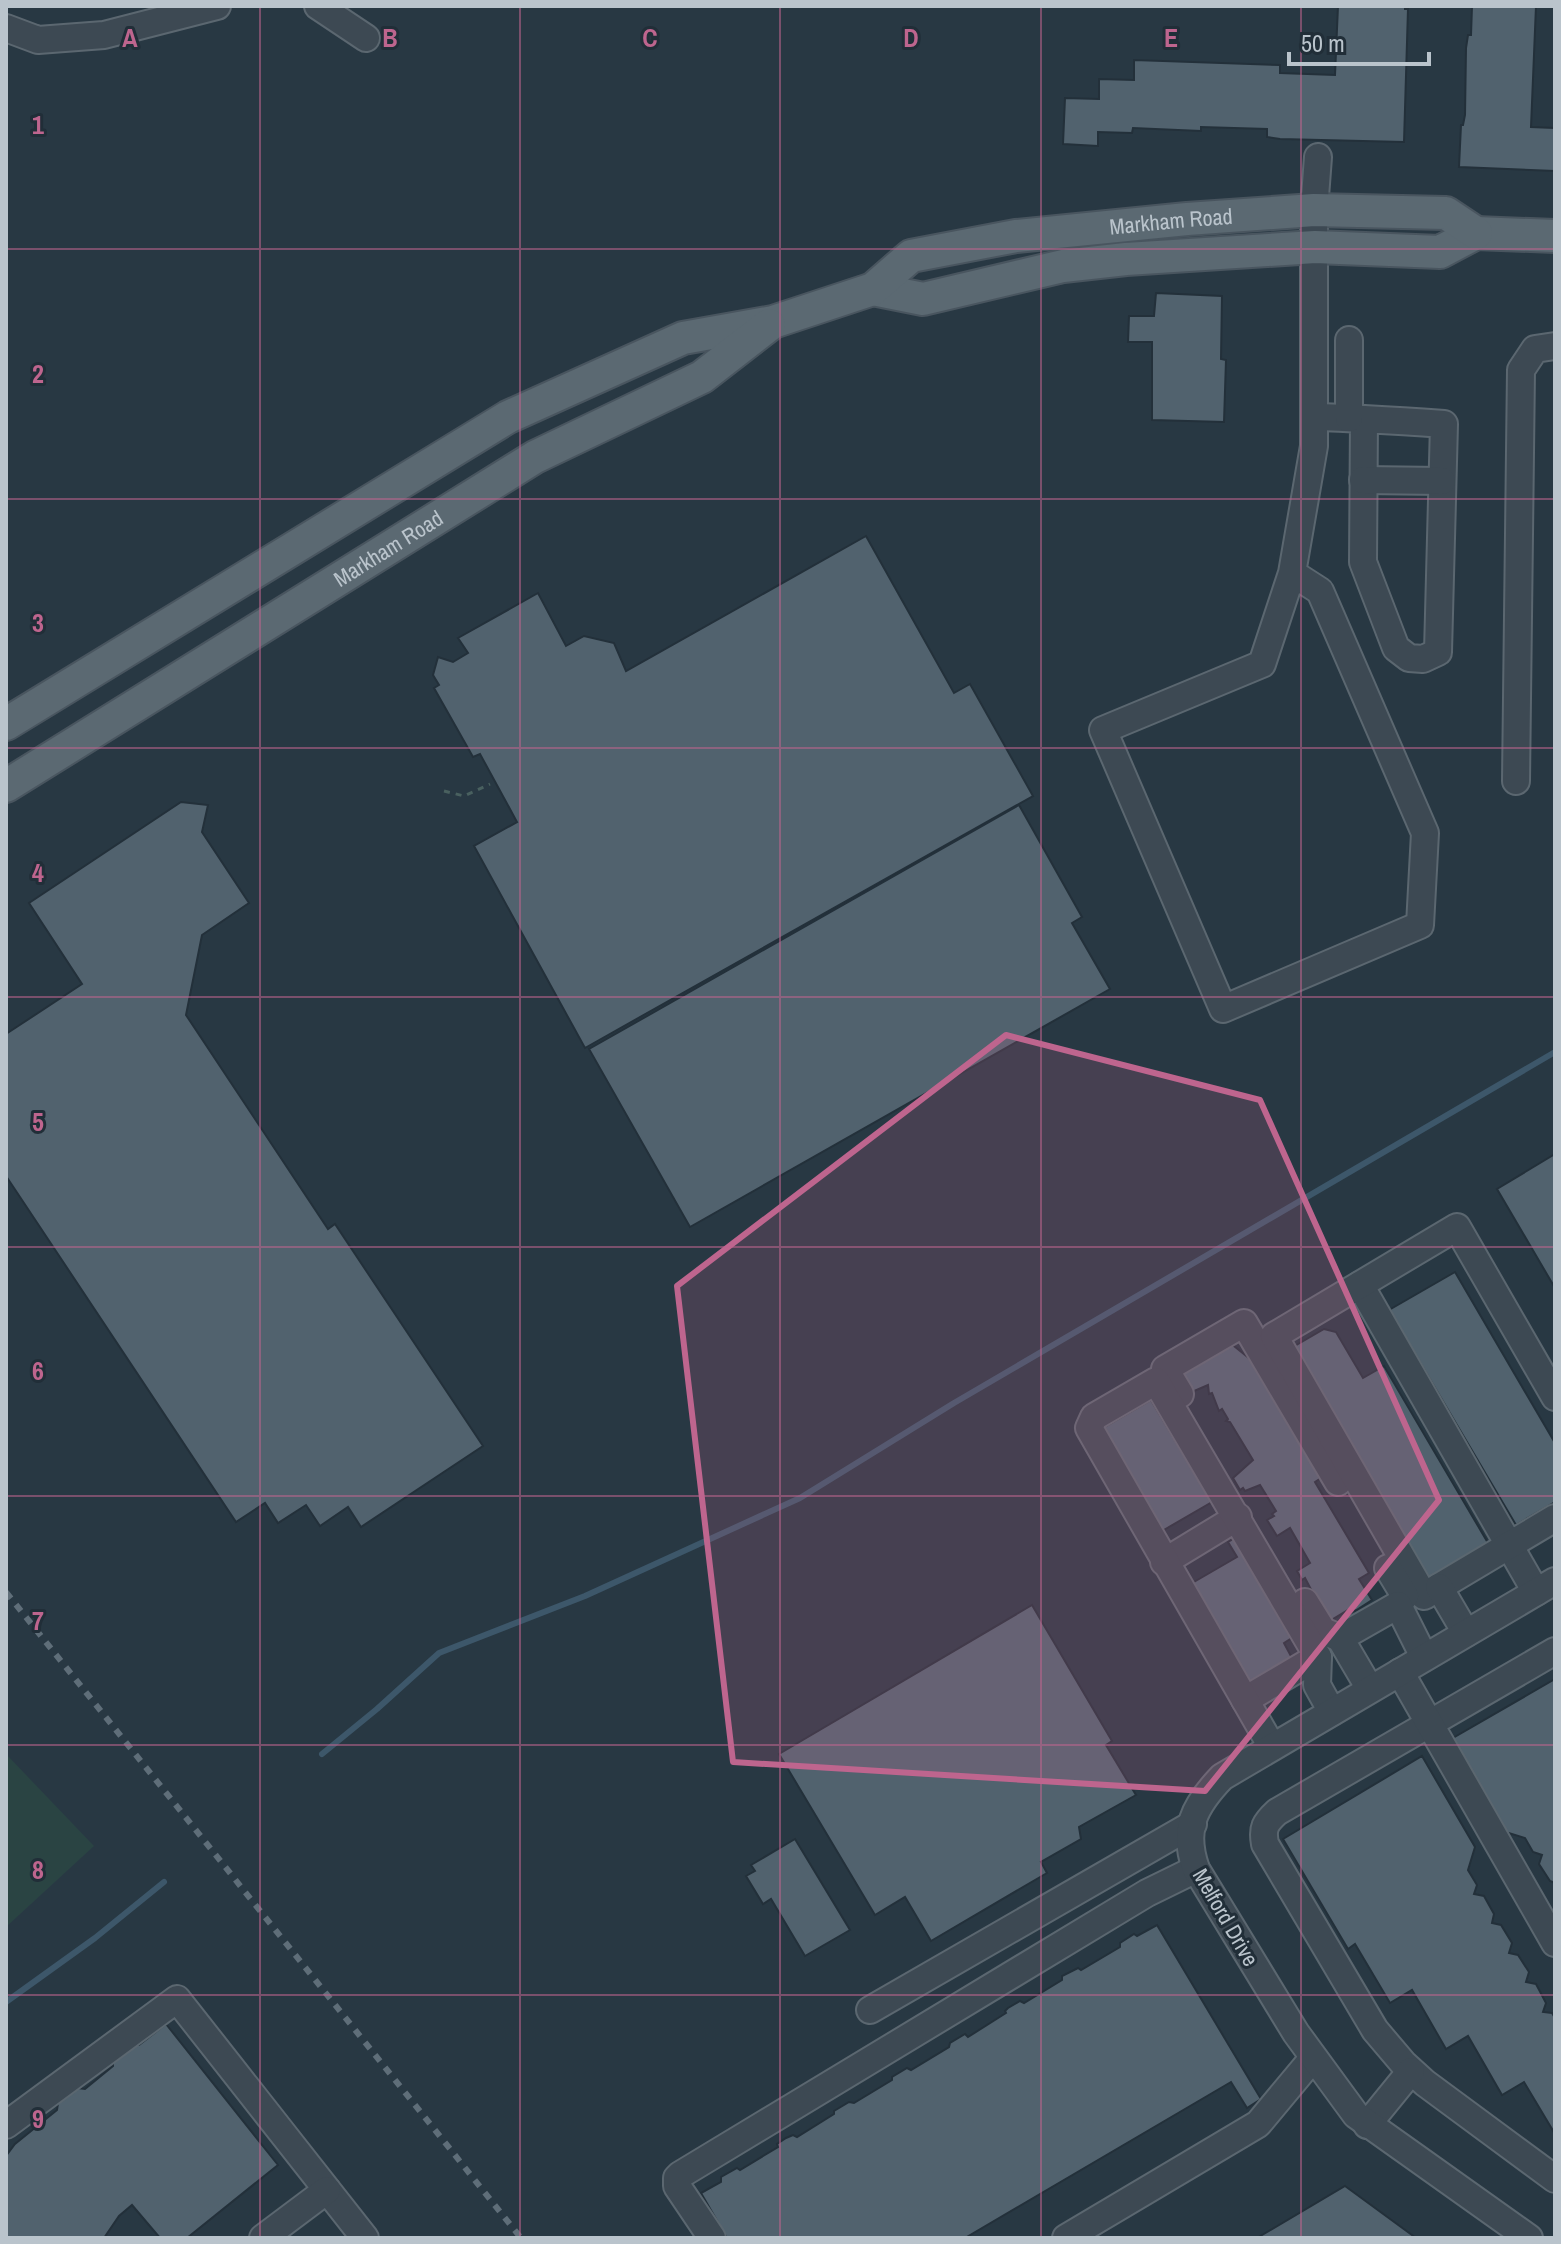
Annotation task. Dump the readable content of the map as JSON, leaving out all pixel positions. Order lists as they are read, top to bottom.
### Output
{
  "streets": {
    "main road": ["Markham Road"],
    "street": ["Melford Drive"]
  },
  "scale_bar": "50 m",
  "grid": {
    "columns": [
      "A",
      "B",
      "C",
      "D",
      "E"
    ],
    "rows": [
      "1",
      "2",
      "3",
      "4",
      "5",
      "6",
      "7",
      "8",
      "9"
    ]
  }
}
